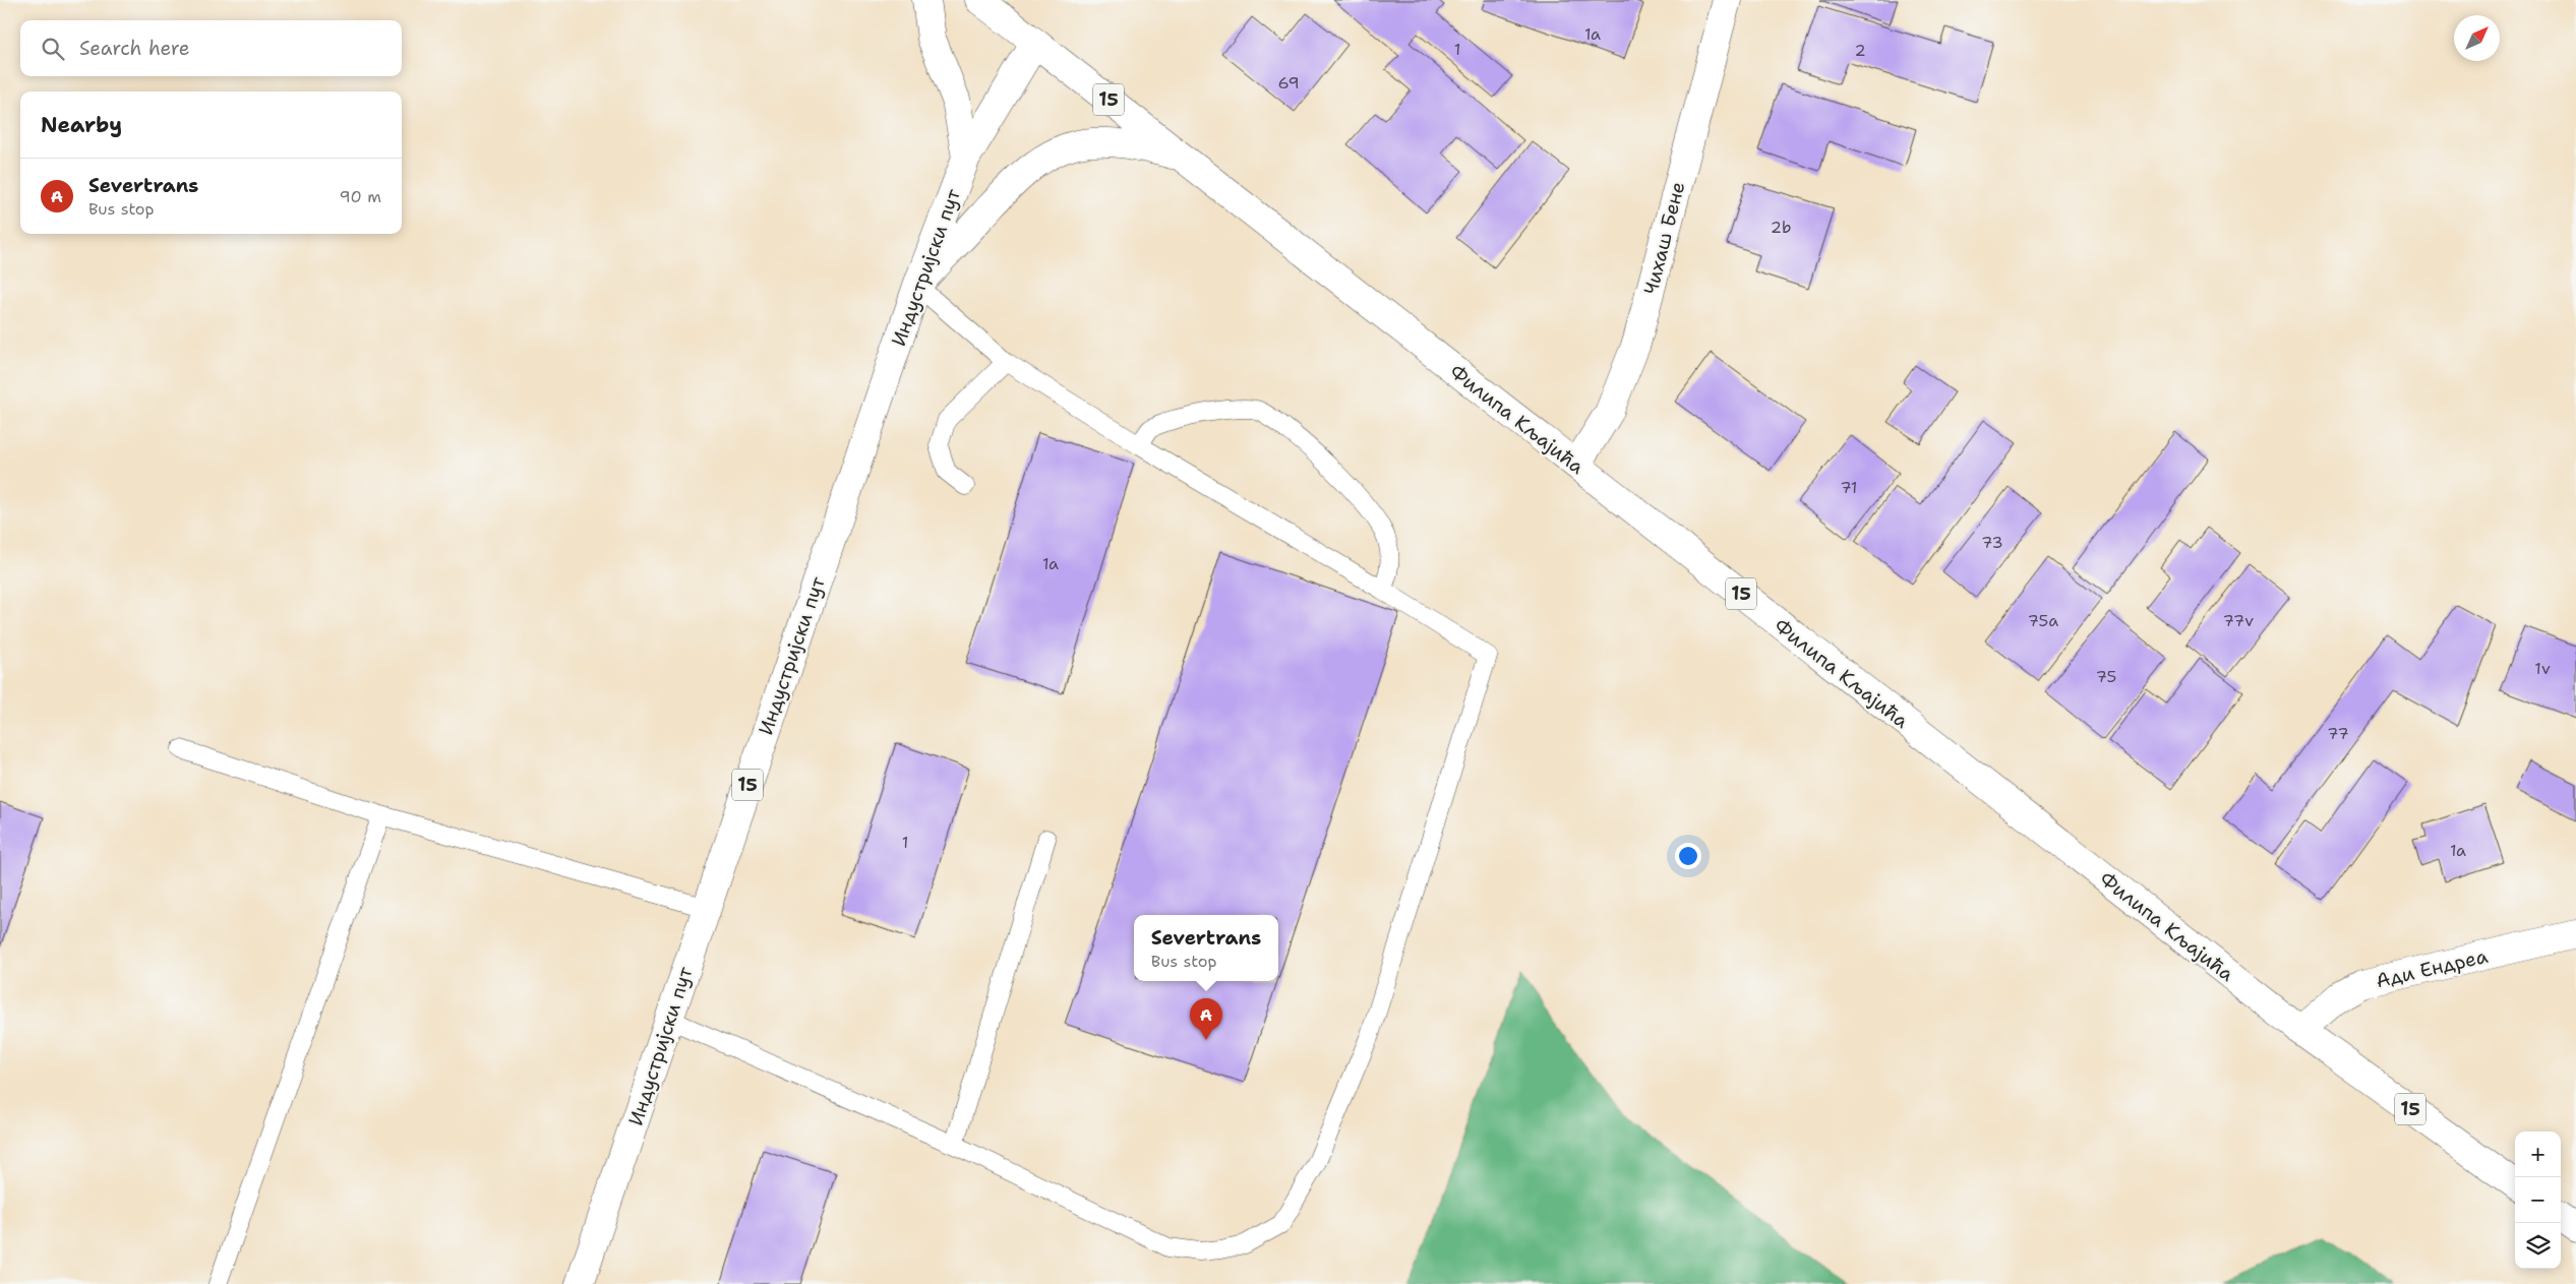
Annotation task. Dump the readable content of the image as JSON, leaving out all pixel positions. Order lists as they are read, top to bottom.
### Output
{
  "streets": {
    "main road": [
      "15",
      "Чихаш Бене",
      "Индустријски пут",
      "Филипа Кљајића",
      "Ади Ендреа"
    ]
  },
  "crossings": [
    ["Чихаш Бене", "Филипа Кљајића"],
    ["Индустријски пут", "Филипа Кљајића"],
    ["Филипа Кљајића", "Ади Ендреа"]
  ],
  "house_numbers": [
    "1a",
    "1",
    "2",
    "69",
    "2b",
    "71",
    "73",
    "1a",
    "75a",
    "77v",
    "1v",
    "75",
    "77",
    "1",
    "1a"
  ],
  "north": "top right",
  "page": {
    "search": "Search here",
    "heading": "Nearby",
    "list": [
      {
        "mark": "A",
        "name": "Severtrans",
        "note": "Bus stop",
        "value": "90 m"
      }
    ],
    "popup": ["Severtrans", "Bus stop"],
    "pins": "A",
    "map_buttons": ["+", "−"]
  }
}
